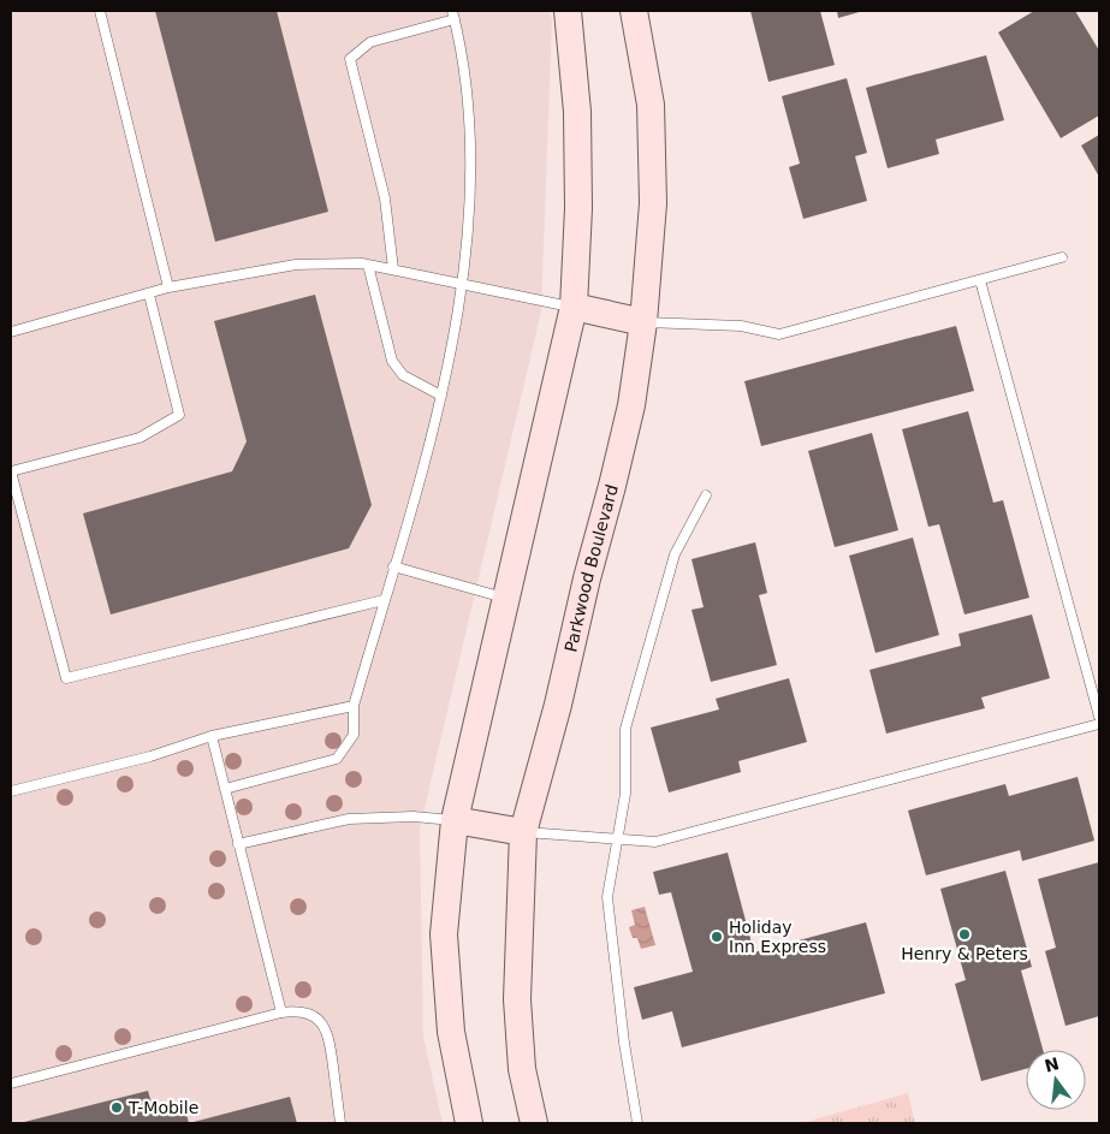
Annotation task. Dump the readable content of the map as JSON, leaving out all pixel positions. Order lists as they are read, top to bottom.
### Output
{
  "streets": {
    "main road": ["Parkwood Boulevard"]
  },
  "places": ["Henry & Peters", "Holiday Inn Express", "T-Mobile"],
  "north": "top"
}
